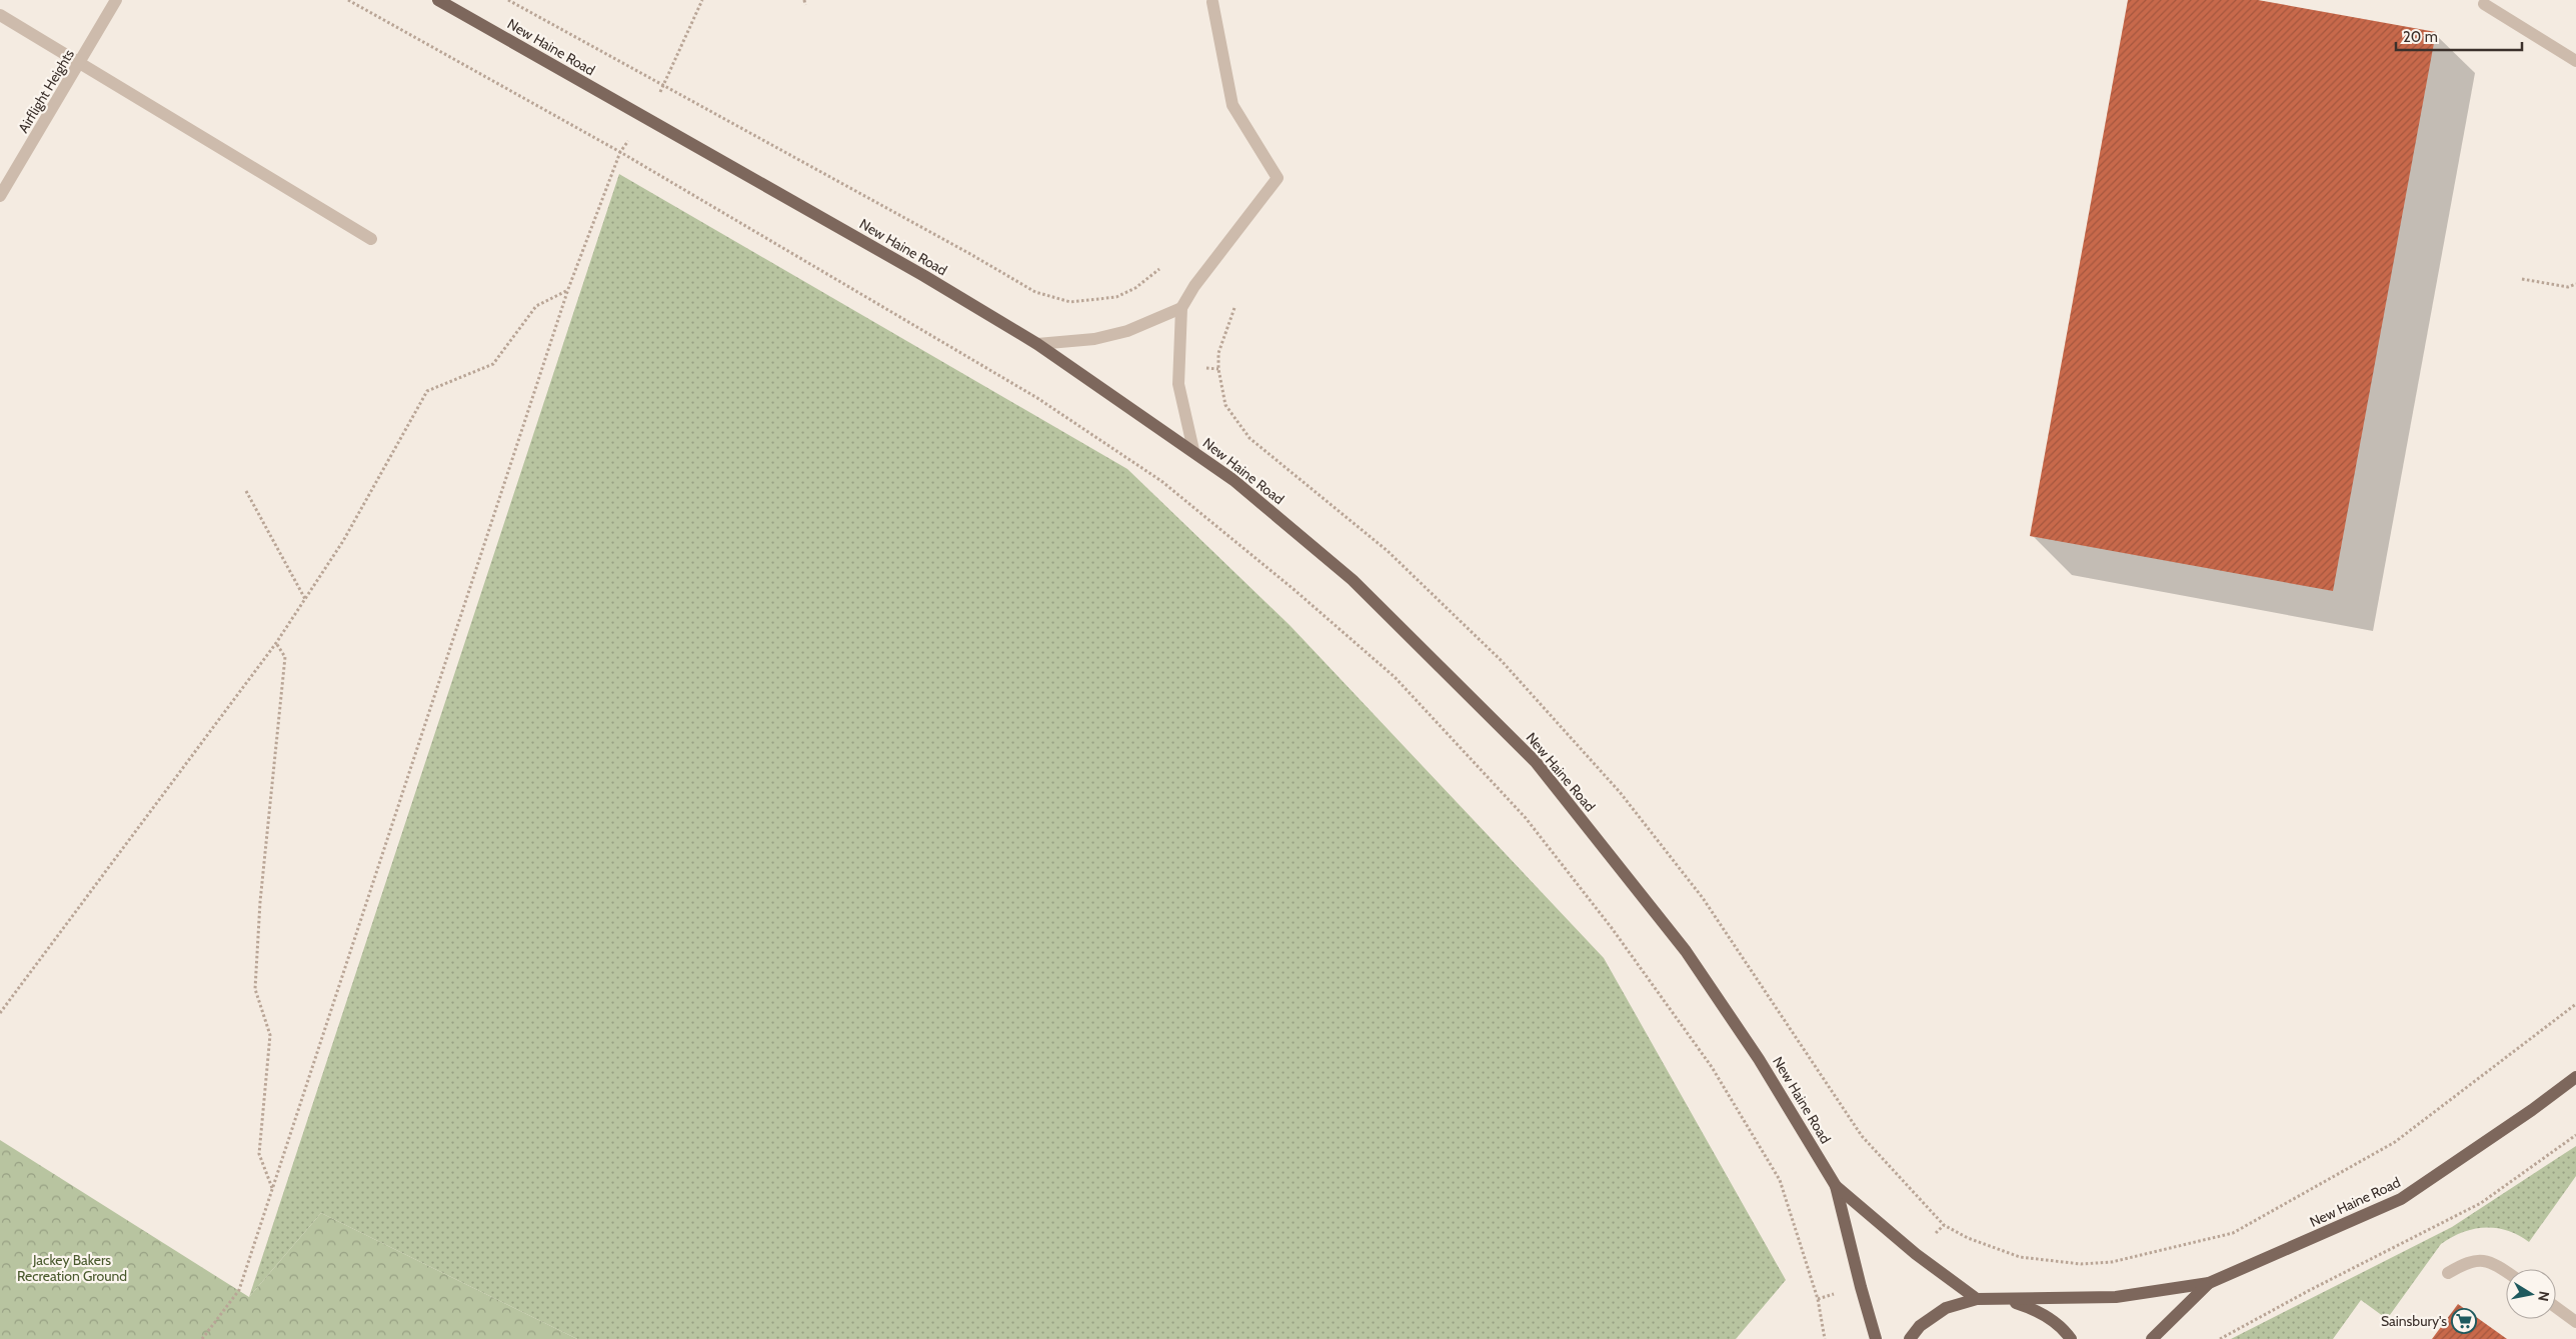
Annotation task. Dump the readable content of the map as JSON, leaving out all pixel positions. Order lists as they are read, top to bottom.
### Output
{
  "streets": {
    "main road": ["New Haine Road"],
    "street": ["Airflight Heights"]
  },
  "parks": ["Jackey Bakers Recreation Ground"],
  "places": {
    "supermarket": ["Sainsbury's"]
  },
  "scale_bar": "20 m",
  "north": "right"
}
